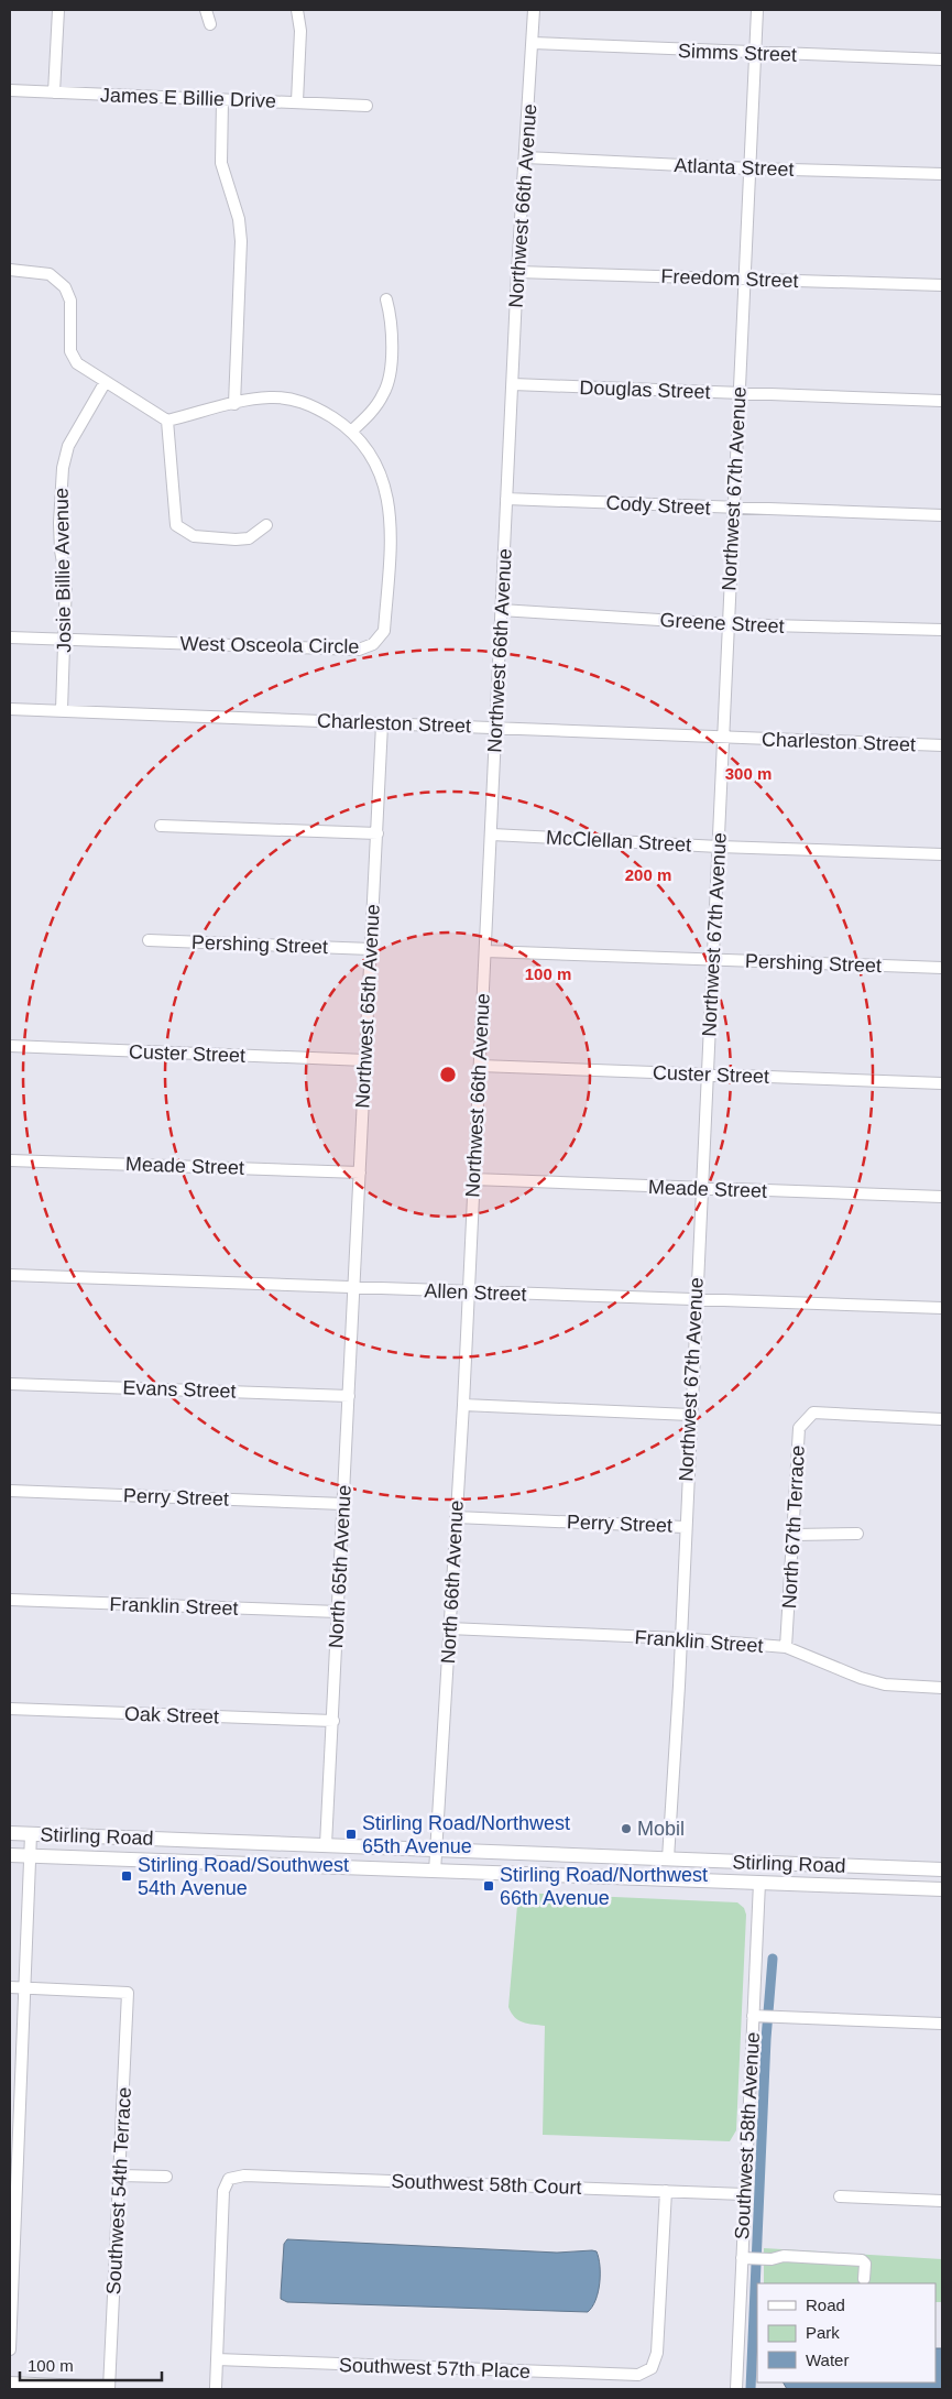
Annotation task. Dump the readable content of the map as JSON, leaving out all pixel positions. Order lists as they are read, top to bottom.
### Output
{
  "streets": {
    "main road": ["Stirling Road"],
    "street": [
      "Simms Street",
      "James E Billie Drive",
      "Atlanta Street",
      "Northwest 66th Avenue",
      "Freedom Street",
      "Douglas Street",
      "Northwest 67th Avenue",
      "Cody Street",
      "Josie Billie Avenue",
      "Greene Street",
      "West Osceola Circle",
      "Charleston Street",
      "McClellan Street",
      "Pershing Street",
      "Northwest 65th Avenue",
      "Custer Street",
      "Meade Street",
      "Allen Street",
      "Evans Street",
      "Perry Street",
      "North 67th Terrace",
      "North 65th Avenue",
      "North 66th Avenue",
      "Franklin Street",
      "Oak Street",
      "Southwest 58th Avenue",
      "Southwest 58th Court",
      "Southwest 54th Terrace",
      "Southwest 57th Place"
    ]
  },
  "crossings": [
    ["Simms Street", "Northwest 66th Avenue"],
    ["Simms Street", "Northwest 67th Avenue"],
    ["Atlanta Street", "Northwest 66th Avenue"],
    ["Atlanta Street", "Northwest 67th Avenue"],
    ["Northwest 66th Avenue", "Freedom Street"],
    ["Northwest 66th Avenue", "Douglas Street"],
    ["Northwest 66th Avenue", "Cody Street"],
    ["Northwest 66th Avenue", "Greene Street"],
    ["Northwest 66th Avenue", "Charleston Street"],
    ["Northwest 66th Avenue", "McClellan Street"],
    ["Northwest 66th Avenue", "Pershing Street"],
    ["Northwest 66th Avenue", "Custer Street"],
    ["Northwest 66th Avenue", "Meade Street"],
    ["Northwest 66th Avenue", "Allen Street"],
    ["Northwest 66th Avenue", "North 66th Avenue"],
    ["Freedom Street", "Northwest 67th Avenue"],
    ["Douglas Street", "Northwest 67th Avenue"],
    ["Northwest 67th Avenue", "Cody Street"],
    ["Northwest 67th Avenue", "Greene Street"],
    ["Northwest 67th Avenue", "Charleston Street"],
    ["Northwest 67th Avenue", "McClellan Street"],
    ["Northwest 67th Avenue", "Pershing Street"],
    ["Northwest 67th Avenue", "Custer Street"],
    ["Northwest 67th Avenue", "Meade Street"],
    ["Northwest 67th Avenue", "Allen Street"],
    ["Northwest 67th Avenue", "Perry Street"],
    ["Northwest 67th Avenue", "Franklin Street"],
    ["Northwest 67th Avenue", "Stirling Road"],
    ["Josie Billie Avenue", "West Osceola Circle"],
    ["Josie Billie Avenue", "Charleston Street"],
    ["Charleston Street", "Northwest 65th Avenue"],
    ["Pershing Street", "Northwest 65th Avenue"],
    ["Northwest 65th Avenue", "Custer Street"],
    ["Northwest 65th Avenue", "Meade Street"],
    ["Northwest 65th Avenue", "Allen Street"],
    ["Northwest 65th Avenue", "North 65th Avenue"],
    ["Allen Street", "North 65th Avenue"],
    ["Allen Street", "North 66th Avenue"],
    ["Evans Street", "North 65th Avenue"],
    ["Perry Street", "North 65th Avenue"],
    ["Perry Street", "North 66th Avenue"],
    ["North 67th Terrace", "Franklin Street"],
    ["North 65th Avenue", "Franklin Street"],
    ["North 65th Avenue", "Oak Street"],
    ["North 65th Avenue", "Stirling Road"],
    ["North 66th Avenue", "Franklin Street"],
    ["North 66th Avenue", "Stirling Road"],
    ["Stirling Road", "Southwest 58th Avenue"],
    ["Southwest 58th Avenue", "Southwest 58th Court"],
    ["Southwest 58th Court", "Southwest 57th Place"]
  ],
  "places": {
    "other": ["Mobil"],
    "transit": ["Stirling Road/Northwest 65th Avenue", "Stirling Road/Southwest 54th Avenue", "Stirling Road/Northwest 66th Avenue"]
  },
  "legend": ["Road", "Park", "Water"],
  "scale_bar": "100 m",
  "rings": ["300 m", "200 m", "100 m"]
}
